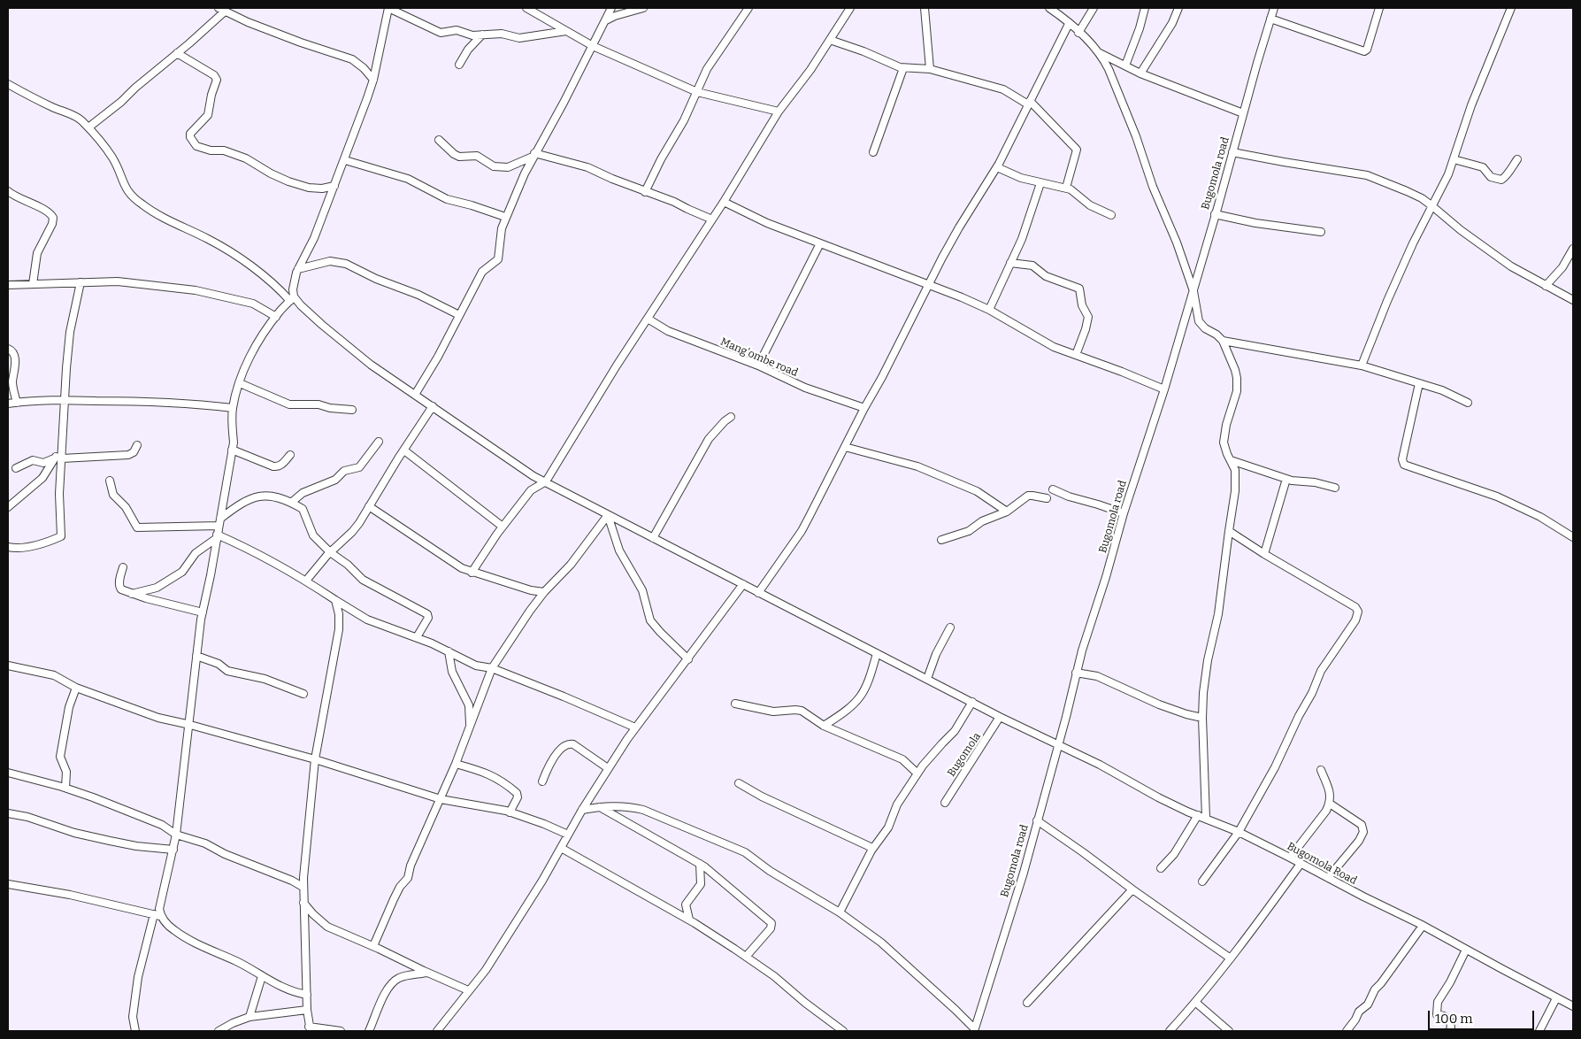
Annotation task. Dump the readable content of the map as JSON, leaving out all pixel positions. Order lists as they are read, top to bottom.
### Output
{
  "streets": {
    "street": [
      "Bugomola road",
      "Mang'ombe road",
      "Bugomola",
      "Bugomola Road"
    ]
  },
  "crossings": [
    ["Bugomola road", "Bugomola Road"],
    ["Bugomola", "Bugomola Road"]
  ],
  "scale_bar": "100 m"
}
